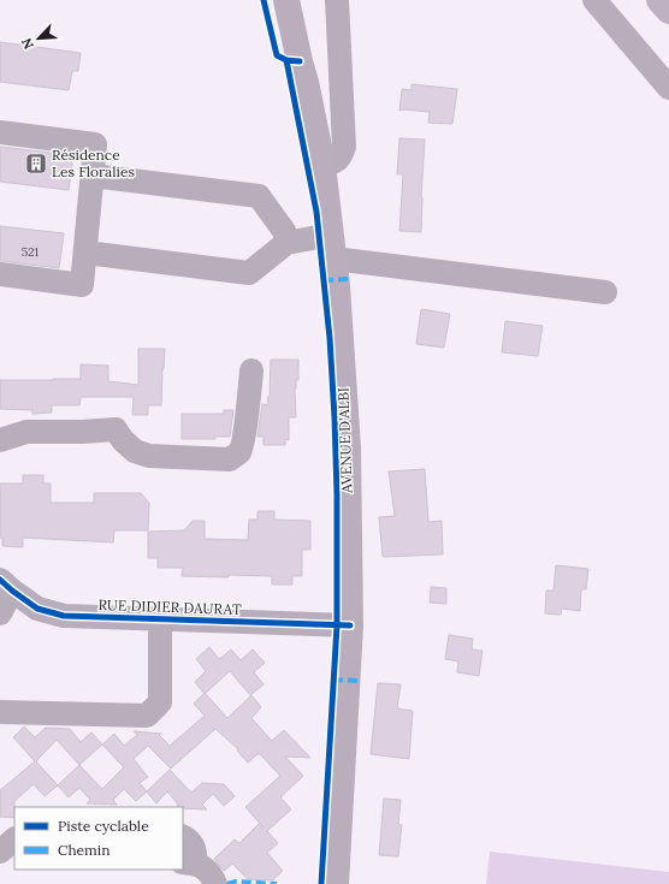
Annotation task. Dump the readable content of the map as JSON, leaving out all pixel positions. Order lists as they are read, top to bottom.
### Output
{
  "streets": {
    "main road": ["AVENUE D'ALBI"],
    "street": ["RUE DIDIER DAURAT"]
  },
  "crossings": [
    ["AVENUE D'ALBI", "RUE DIDIER DAURAT"]
  ],
  "places": {
    "building": ["Résidence Les Floralies"]
  },
  "house_numbers": ["521"],
  "legend": ["Piste cyclable", "Chemin"],
  "north": "bottom left"
}
